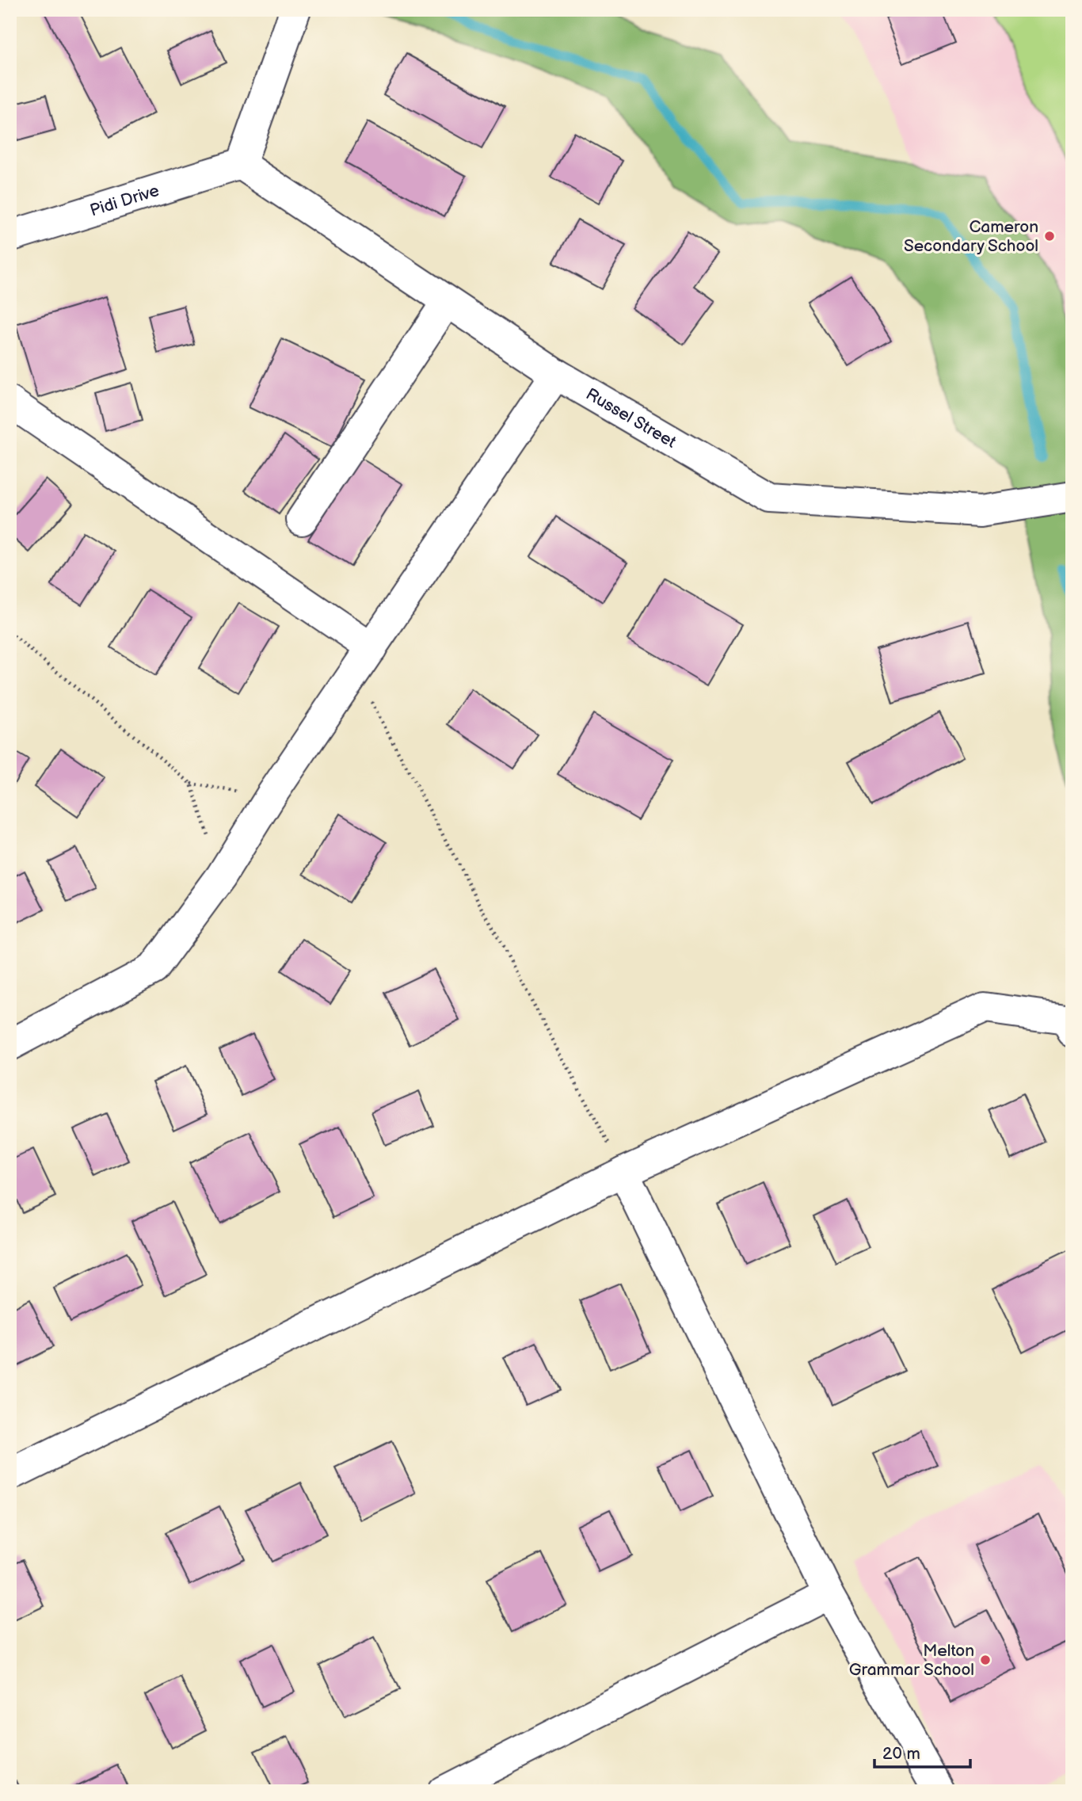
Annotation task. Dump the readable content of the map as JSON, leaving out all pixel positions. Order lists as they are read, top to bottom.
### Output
{
  "streets": {
    "street": ["Pidi Drive", "Russel Street"]
  },
  "crossings": [
    ["Pidi Drive", "Russel Street"]
  ],
  "places": ["Cameron Secondary School", "Melton Grammar School"],
  "scale_bar": "20 m"
}
